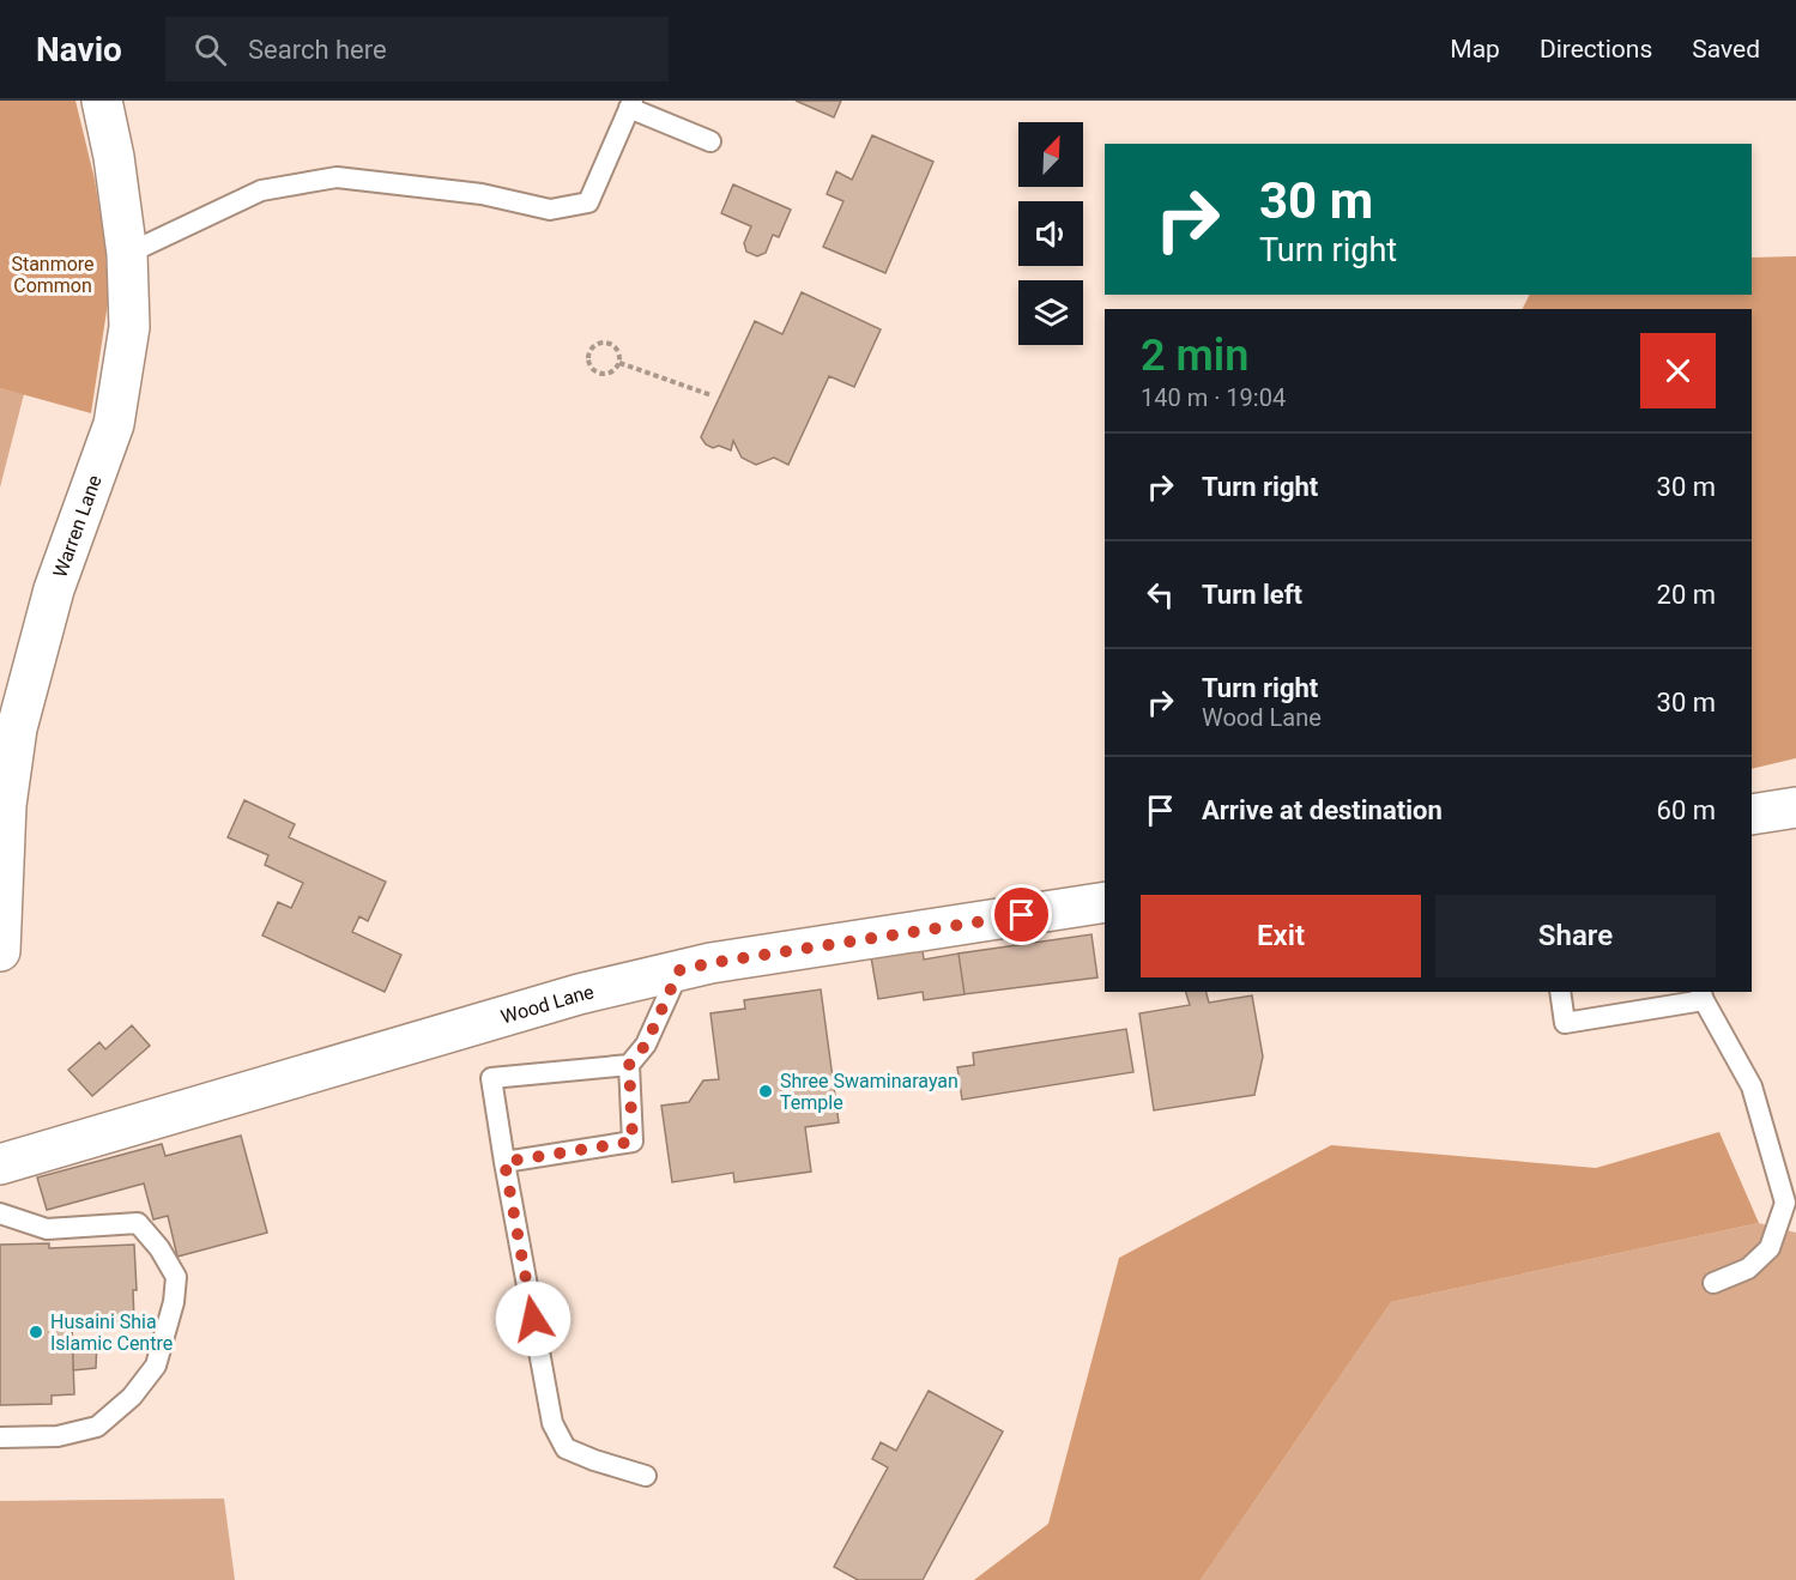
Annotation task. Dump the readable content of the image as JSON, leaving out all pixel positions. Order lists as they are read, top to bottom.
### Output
{
  "streets": {
    "street": ["Warren Lane", "Wood Lane"]
  },
  "parks": ["Stanmore Common"],
  "places": ["Shree Swaminarayan Temple", "Husaini Shia Islamic Centre"],
  "north": "top right",
  "page": {
    "header": "Navio",
    "search": "Search here",
    "nav": ["Map", "Directions", "Saved"],
    "turn": ["30 m", "Turn right"],
    "heading": ["2 min", "140 m · 19:04"],
    "list": [
      {
        "name": "Turn right",
        "value": "30 m"
      },
      {
        "name": "Turn left",
        "value": "20 m"
      },
      {
        "name": "Turn right",
        "note": "Wood Lane",
        "value": "30 m"
      },
      {
        "name": "Arrive at destination",
        "value": "60 m"
      }
    ],
    "buttons": ["Exit", "Share"]
  }
}
